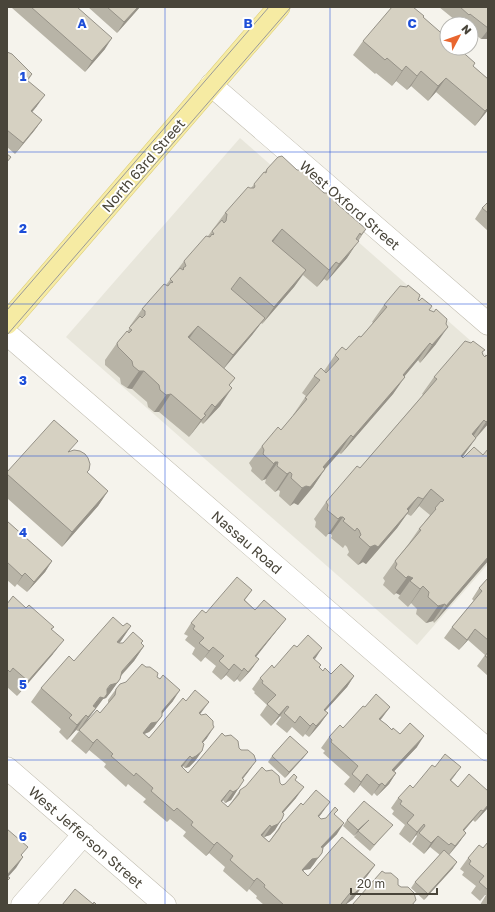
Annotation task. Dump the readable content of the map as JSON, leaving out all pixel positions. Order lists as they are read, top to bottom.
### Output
{
  "streets": {
    "main road": ["North 63rd Street"],
    "street": ["West Oxford Street", "Nassau Road", "West Jefferson Street"]
  },
  "crossings": [
    ["North 63rd Street", "West Oxford Street"]
  ],
  "scale_bar": "20 m",
  "north": "top right",
  "grid": {
    "columns": ["A", "B", "C"],
    "rows": [
      "1",
      "2",
      "3",
      "4",
      "5",
      "6"
    ]
  }
}
